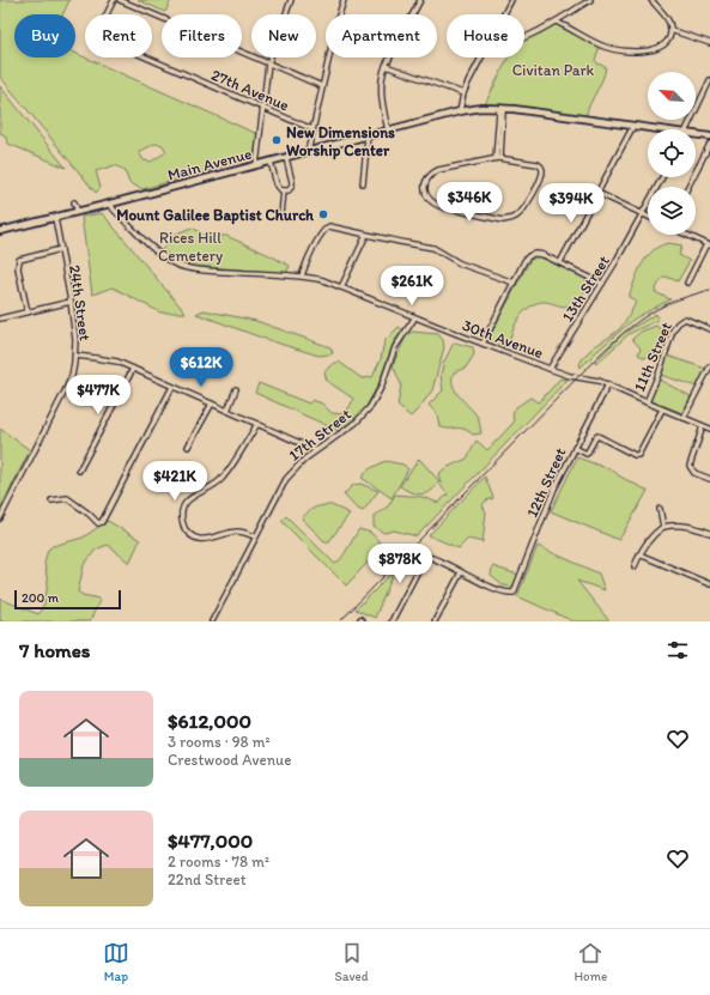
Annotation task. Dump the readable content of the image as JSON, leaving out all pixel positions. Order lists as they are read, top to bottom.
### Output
{
  "streets": {
    "main road": ["Main Avenue"],
    "street": [
      "27th Avenue",
      "13th Street",
      "24th Street",
      "30th Avenue",
      "11th Street",
      "17th Street",
      "12th Street"
    ]
  },
  "crossings": [
    ["Main Avenue", "24th Street"],
    ["Main Avenue", "30th Avenue"],
    ["13th Street", "30th Avenue"],
    ["30th Avenue", "11th Street"],
    ["30th Avenue", "17th Street"],
    ["30th Avenue", "12th Street"]
  ],
  "parks": ["Civitan Park", "Rices Hill Cemetery"],
  "places": ["New Dimensions Worship Center", "Mount Galilee Baptist Church"],
  "scale_bar": "200 m",
  "north": "top left",
  "page": {
    "chip": [
      "Buy",
      "Rent",
      "Filters",
      "New",
      "Apartment",
      "House"
    ],
    "price": [
      "$346K",
      "$394K",
      "$261K",
      "$612K",
      "$477K",
      "$421K",
      "$878K"
    ],
    "scale": "200 m",
    "heading": "7 homes",
    "list": [
      {
        "name": "$612,000",
        "note": "3 rooms · 98 m² · Crestwood Avenue"
      },
      {
        "name": "$477,000",
        "note": "2 rooms · 78 m² · 22nd Street"
      }
    ],
    "tabs": ["Map", "Saved", "Home"]
  }
}
